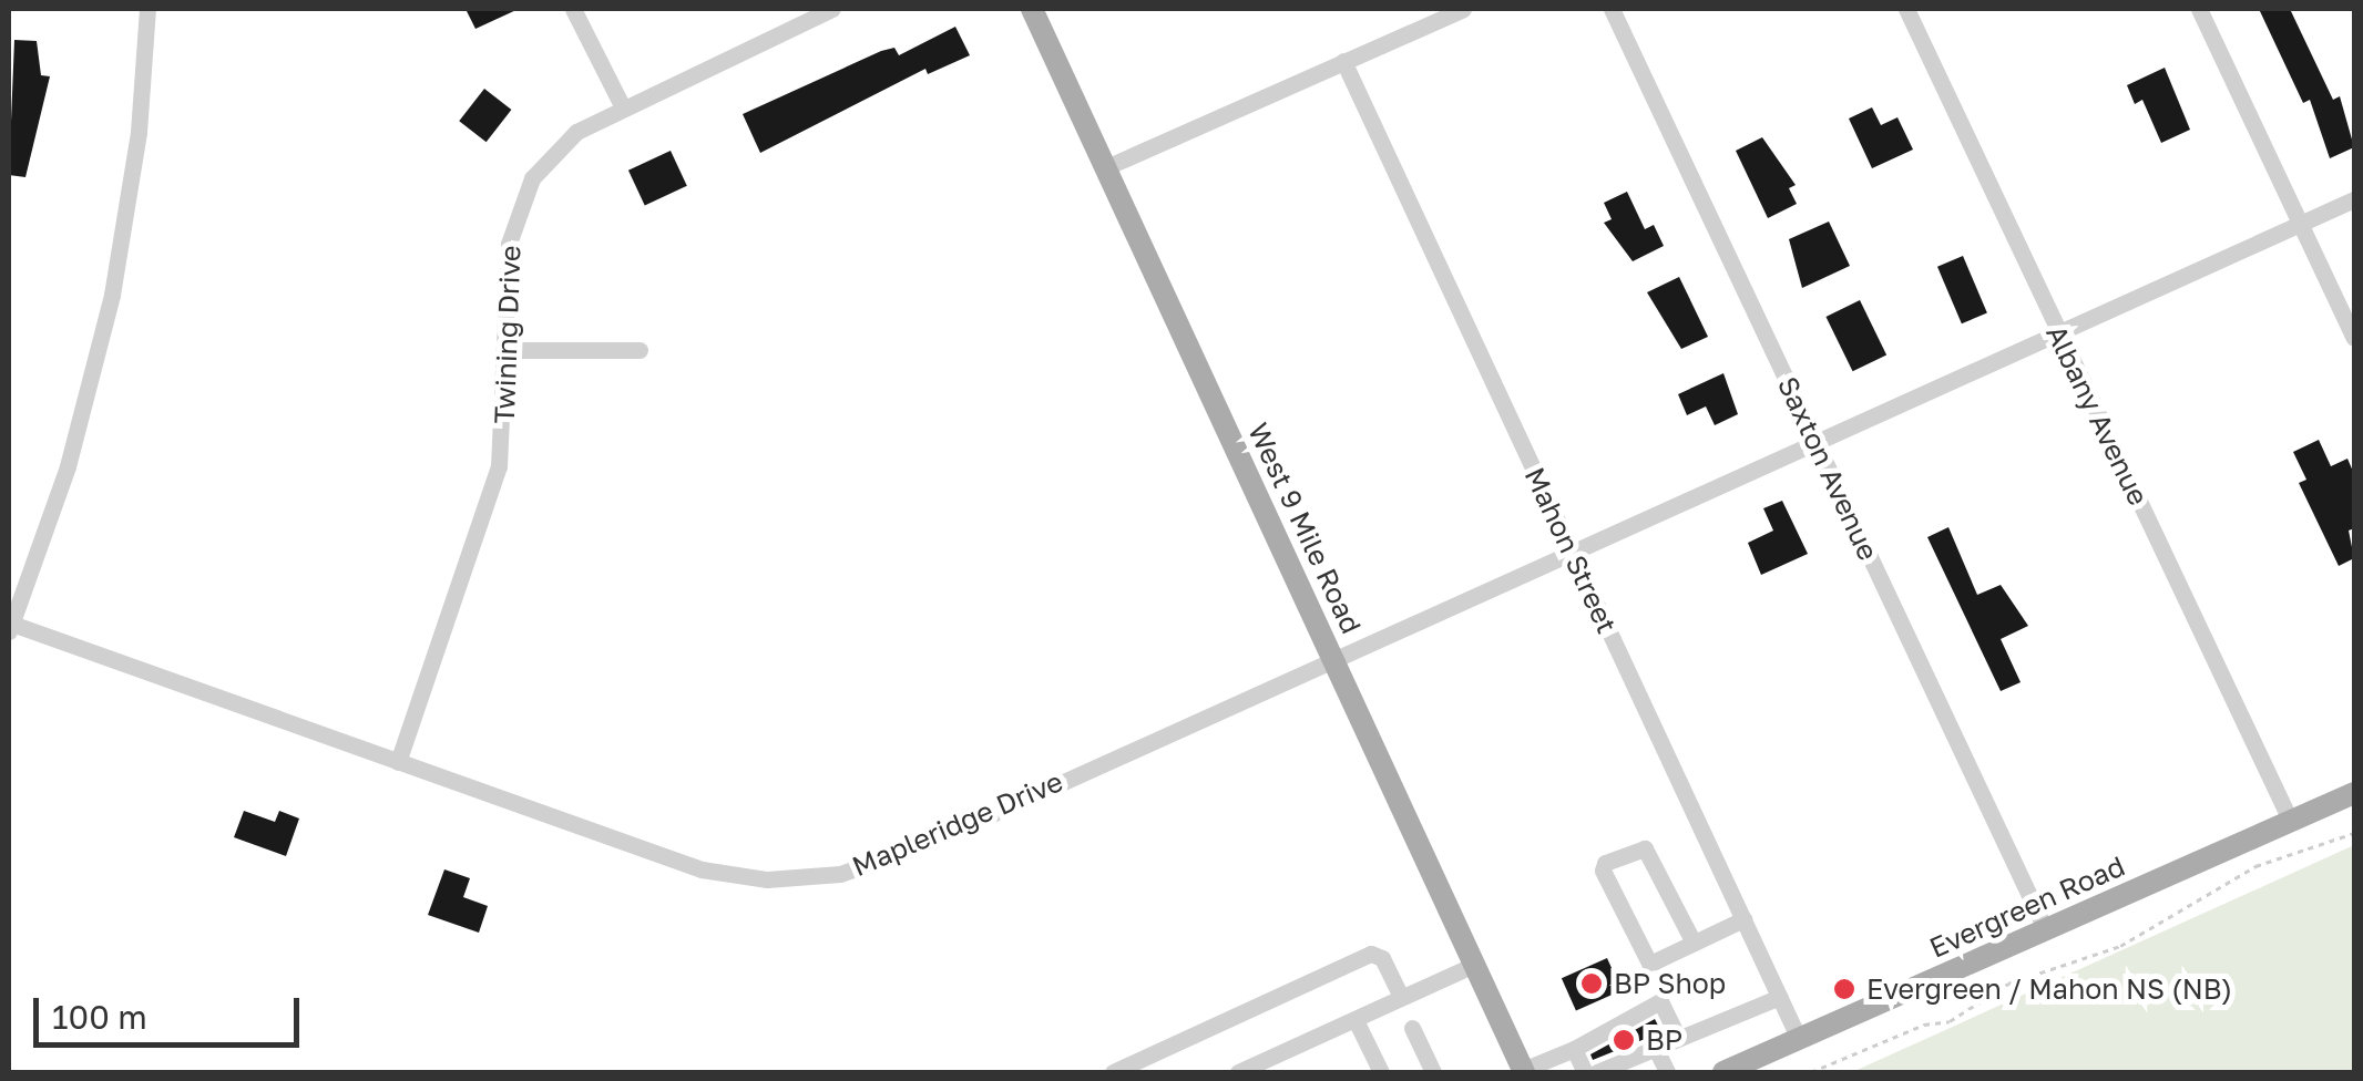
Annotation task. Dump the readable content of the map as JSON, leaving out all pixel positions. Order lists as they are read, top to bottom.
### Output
{
  "streets": {
    "main road": ["West 9 Mile Road", "Evergreen Road"],
    "street": [
      "Twining Drive",
      "Albany Avenue",
      "Saxton Avenue",
      "Mahon Street",
      "Mapleridge Drive"
    ]
  },
  "crossings": [
    ["Twining Drive", "Mapleridge Drive"],
    ["Albany Avenue", "Mapleridge Drive"],
    ["Albany Avenue", "Evergreen Road"],
    ["Saxton Avenue", "Mapleridge Drive"],
    ["Saxton Avenue", "Evergreen Road"],
    ["West 9 Mile Road", "Mapleridge Drive"],
    ["Mahon Street", "Mapleridge Drive"],
    ["Mahon Street", "Evergreen Road"]
  ],
  "places": ["BP Shop", "Evergreen / Mahon NS (NB)", "BP"],
  "scale_bar": "100 m"
}
